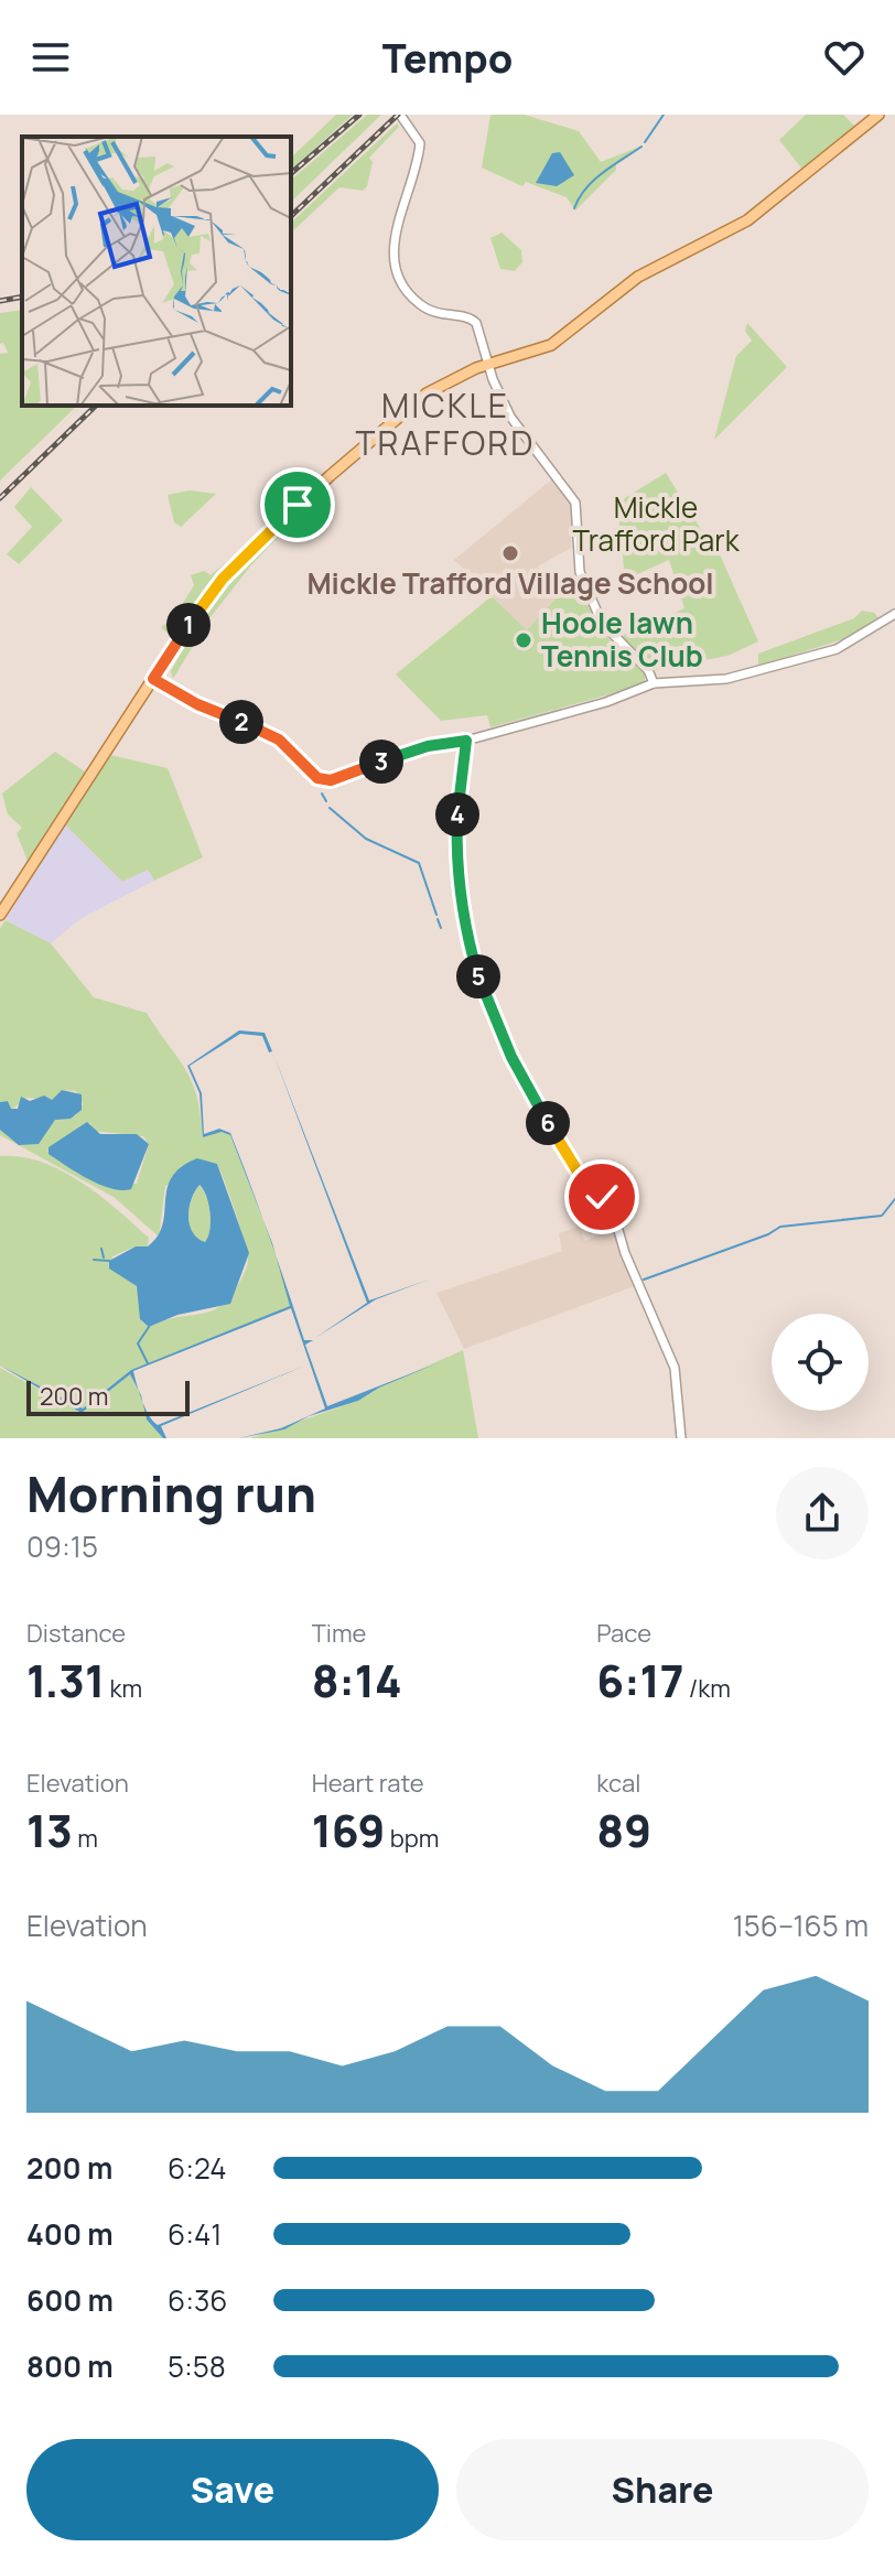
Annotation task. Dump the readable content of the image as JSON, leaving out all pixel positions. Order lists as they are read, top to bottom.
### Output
{
  "districts": ["MICKLE TRAFFORD"],
  "parks": ["Mickle Trafford Park"],
  "places": ["Mickle Trafford Village School", "Hoole lawn Tennis Club"],
  "scale_bar": "200 m",
  "page": {
    "header": "Tempo",
    "pins": [
      "1",
      "2",
      "3",
      "4",
      "5",
      "6"
    ],
    "scale": "200 m",
    "heading": ["Morning run", "09:15"],
    "stats": [
      ["Distance", "1.31 km"],
      ["Time", "8:14"],
      ["Pace", "6:17 /km"],
      ["Elevation", "13 m"],
      ["Heart rate", "169 bpm"],
      ["kcal", "89"]
    ],
    "chart": ["Elevation", "156–165 m"],
    "list": [
      {
        "name": "200 m",
        "note": "6:24"
      },
      {
        "name": "400 m",
        "note": "6:41"
      },
      {
        "name": "600 m",
        "note": "6:36"
      },
      {
        "name": "800 m",
        "note": "5:58"
      }
    ],
    "buttons": ["Save", "Share"]
  }
}
